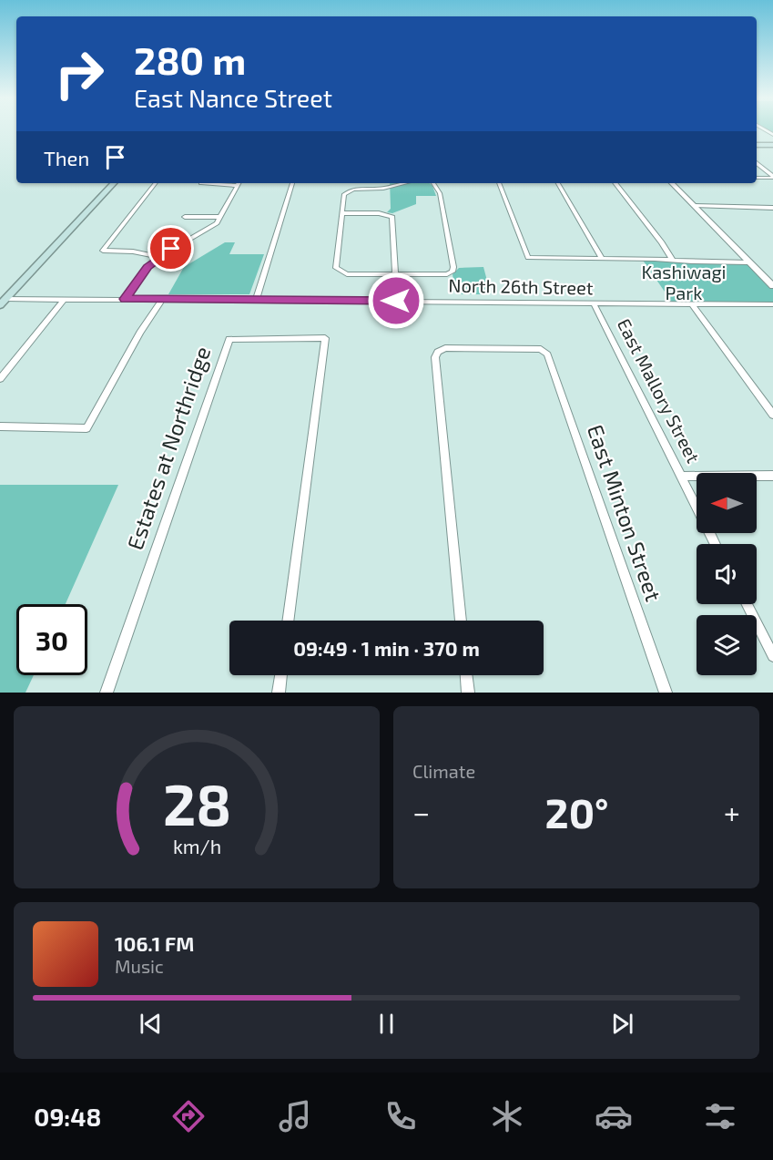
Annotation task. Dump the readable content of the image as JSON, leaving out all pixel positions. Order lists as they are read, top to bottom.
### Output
{
  "streets": {
    "street": [
      "North 26th Street",
      "East Mallory Street",
      "Estates at Northridge",
      "East Minton Street"
    ]
  },
  "crossings": [
    ["North 26th Street", "East Mallory Street"]
  ],
  "parks": ["Kashiwagi Park"],
  "north": "left",
  "page": {
    "turn": ["280 m", "East Nance Street"],
    "then": "Then",
    "limit": "30",
    "trip": "09:49 · 1 min · 370 m",
    "tile": "Climate",
    "heat": ["−", "20°", "+"],
    "song": ["106.1 FM", "Music"],
    "tabs": "09:48",
    "gauge": ["28", "km/h"]
  }
}
